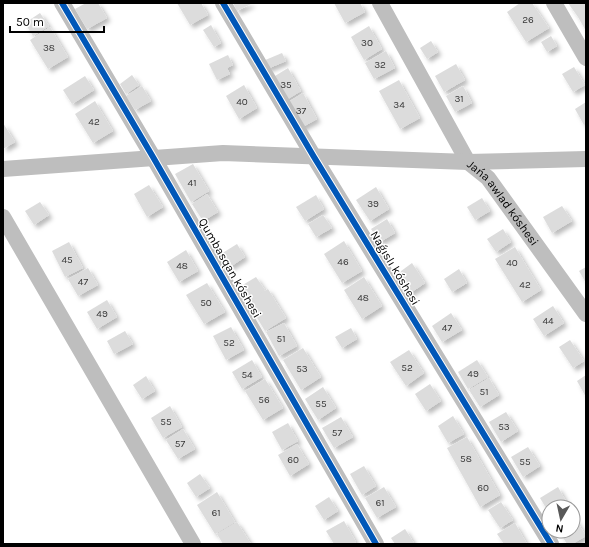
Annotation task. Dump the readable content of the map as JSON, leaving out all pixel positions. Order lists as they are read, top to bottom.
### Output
{
  "streets": {
    "street": ["Jańa awlad kóshesi", "Qumbasqan kóshesi", "Naǵıslı kóshesi"]
  },
  "house_numbers": [
    "26",
    "30",
    "38",
    "32",
    "35",
    "31",
    "40",
    "34",
    "37",
    "42",
    "41",
    "39",
    "45",
    "46",
    "40",
    "48",
    "47",
    "42",
    "48",
    "50",
    "49",
    "44",
    "47",
    "51",
    "52",
    "52",
    "53",
    "49",
    "54",
    "51",
    "56",
    "55",
    "55",
    "53",
    "57",
    "57",
    "58",
    "60",
    "55",
    "60",
    "61",
    "61"
  ],
  "scale_bar": "50 m",
  "north": "bottom"
}
